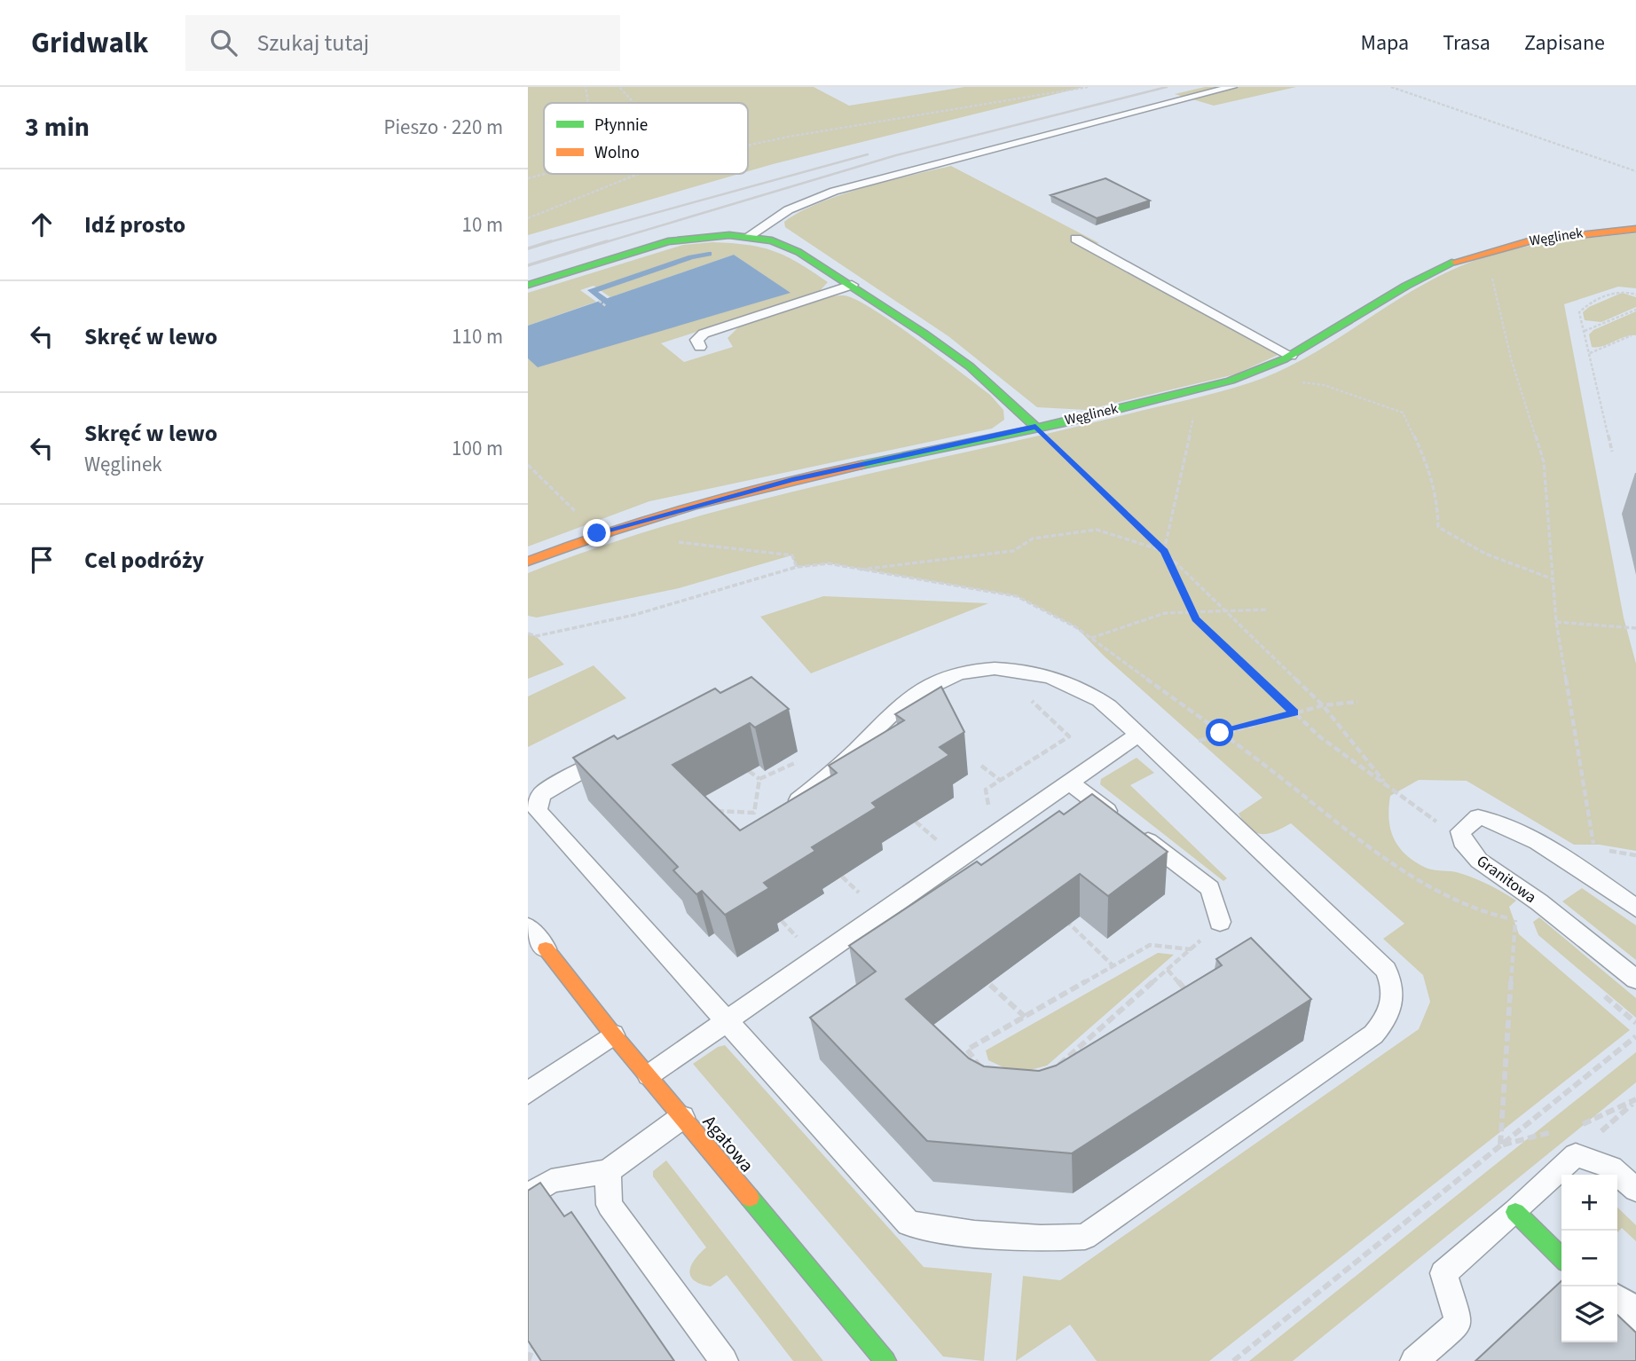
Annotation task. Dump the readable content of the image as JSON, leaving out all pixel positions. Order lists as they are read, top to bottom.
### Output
{
  "streets": {
    "street": ["Węglinek", "Agatowa"],
    "lane": ["Granitowa"]
  },
  "legend": ["Płynnie", "Wolno"],
  "page": {
    "header": "Gridwalk",
    "search": "Szukaj tutaj",
    "nav": ["Mapa", "Trasa", "Zapisane"],
    "heading": ["3 min", "Pieszo · 220 m"],
    "list": [
      ["Idź prosto", "10 m"],
      ["Skręć w lewo", "110 m"],
      ["Skręć w lewo", "Węglinek", "100 m"],
      "Cel podróży"
    ],
    "map_buttons": ["+", "−"]
  }
}
